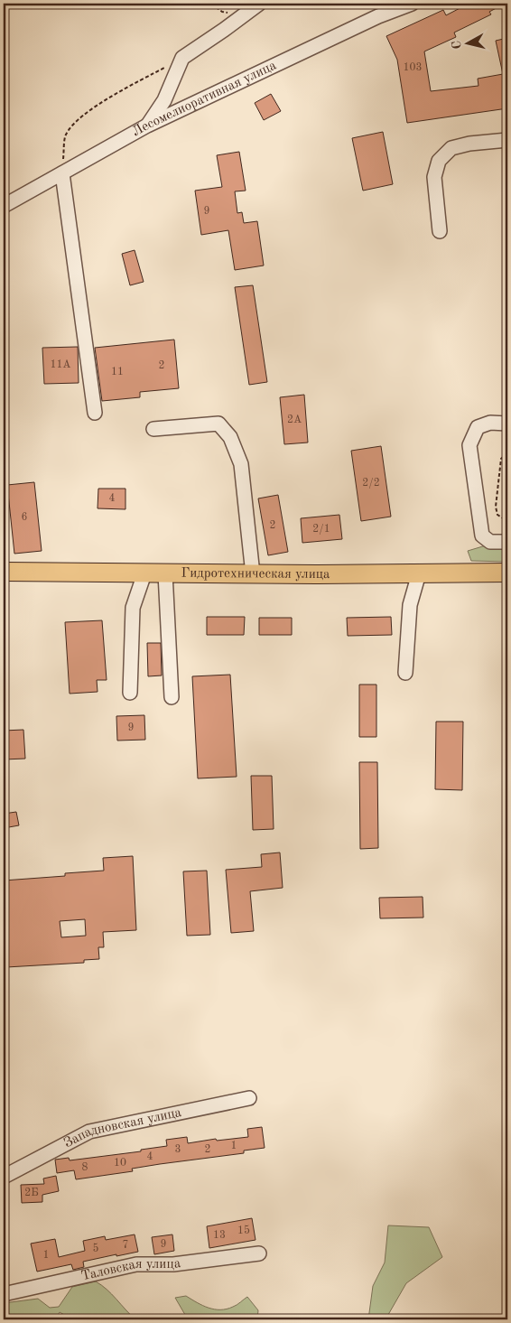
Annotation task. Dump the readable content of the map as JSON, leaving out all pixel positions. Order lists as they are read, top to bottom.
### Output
{
  "streets": {
    "main road": ["Гидротехническая улица"],
    "street": ["Лесомелиоративная улица", "Западновская улица", "Таловская улица"]
  },
  "house_numbers": [
    "103",
    "9",
    "11А",
    "2",
    "11",
    "2А",
    "2/2",
    "4",
    "6",
    "2",
    "2/1",
    "9",
    "1",
    "3",
    "2",
    "4",
    "10",
    "8",
    "2Б",
    "15",
    "13",
    "9",
    "7",
    "5",
    "1"
  ],
  "north": "left"
}
